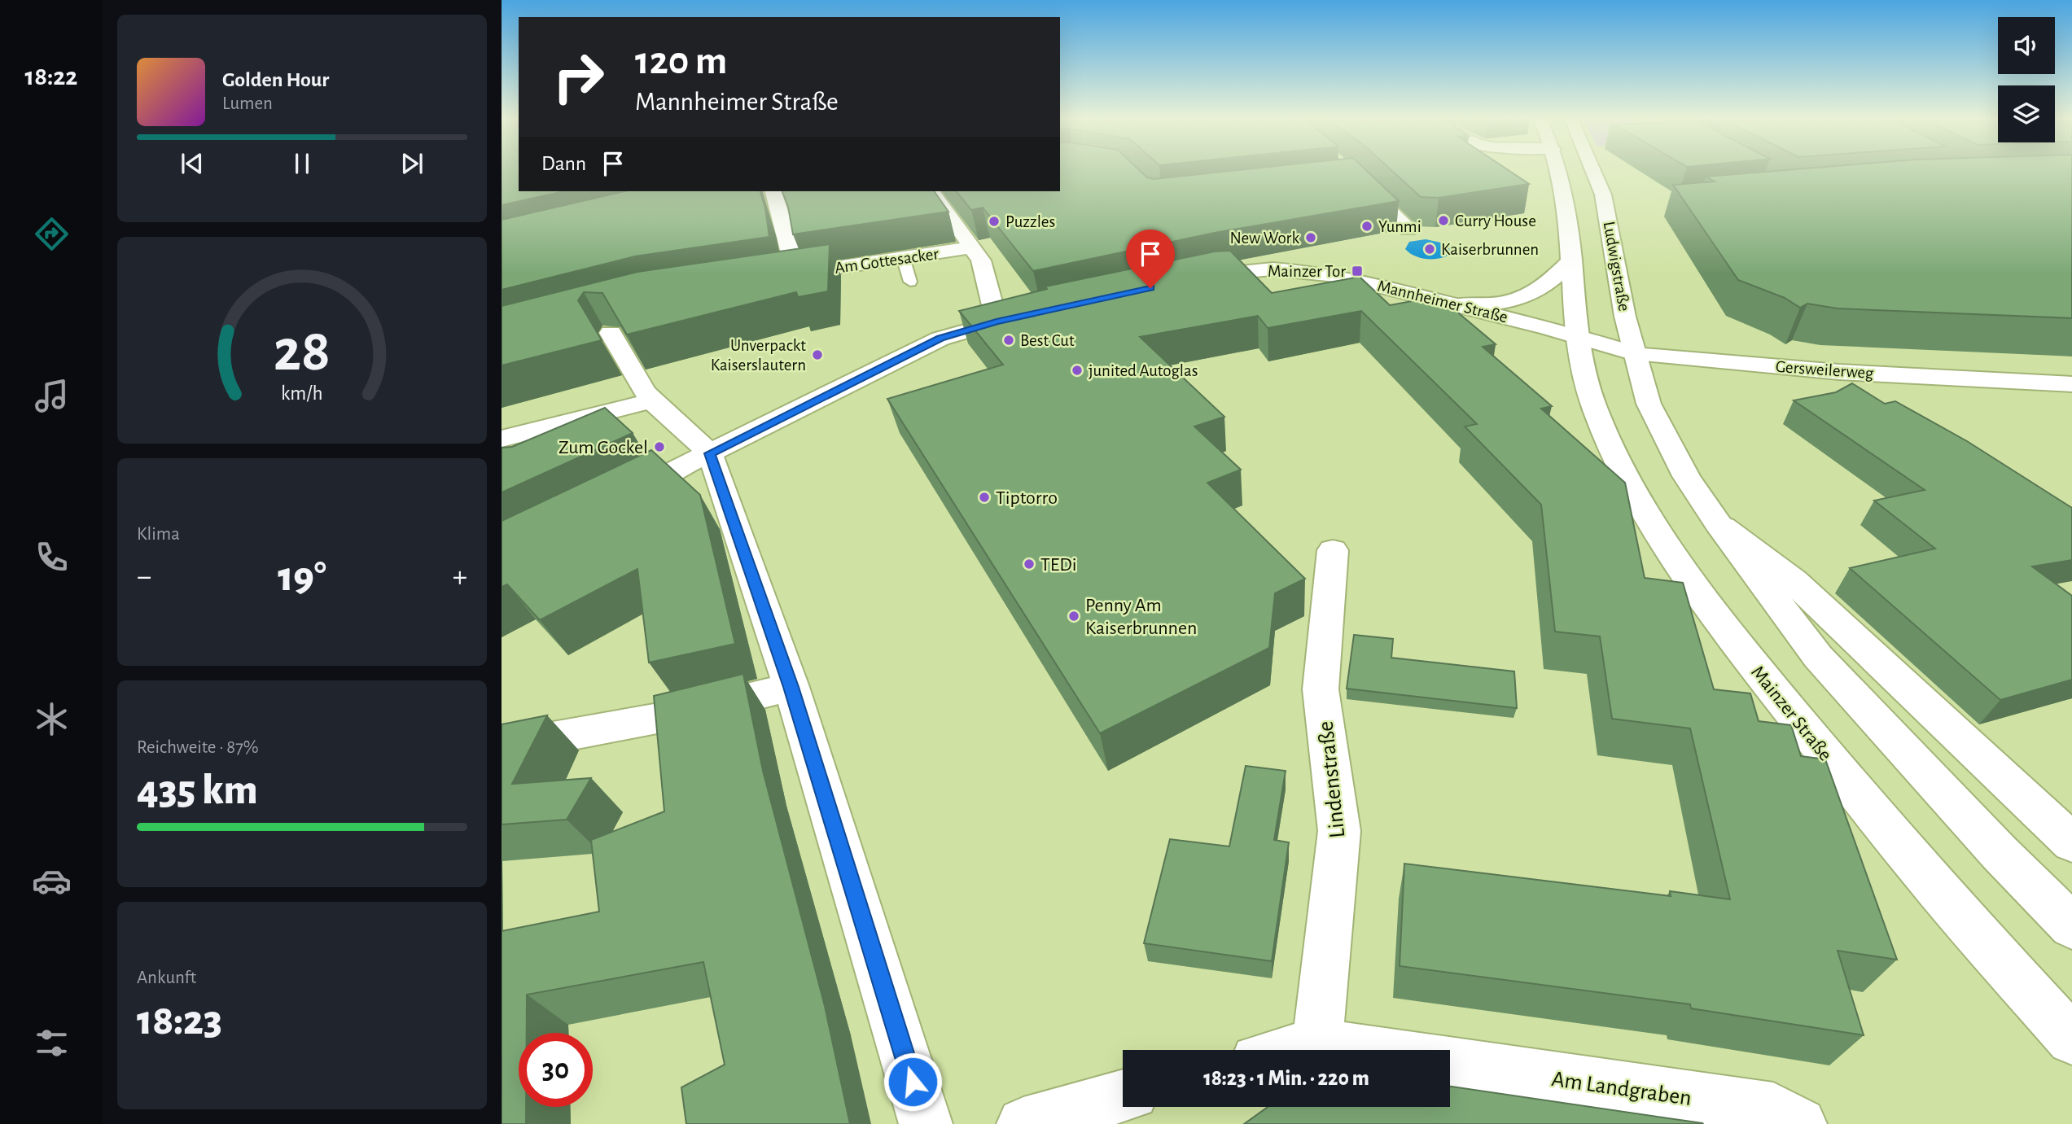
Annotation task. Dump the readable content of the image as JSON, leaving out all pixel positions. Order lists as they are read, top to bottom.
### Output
{
  "streets": {
    "street": [
      "Am Gottesacker",
      "Ludwigstraße",
      "Mannheimer Straße",
      "Gersweilerweg",
      "Mainzer Straße",
      "Lindenstraße",
      "Am Landgraben"
    ]
  },
  "crossings": [
    ["Ludwigstraße", "Gersweilerweg"],
    ["Mannheimer Straße", "Gersweilerweg"],
    ["Mannheimer Straße", "Mainzer Straße"],
    ["Gersweilerweg", "Mainzer Straße"]
  ],
  "places": {
    "other": [
      "Curry House",
      "Puzzles",
      "Yunmi",
      "New Work",
      "Kaiserbrunnen",
      "Best Cut",
      "Unverpackt Kaiserslautern",
      "junited Autoglas",
      "Zum Gockel",
      "Tiptorro",
      "TEDi",
      "Penny Am Kaiserbrunnen"
    ],
    "transit": ["Mainzer Tor"]
  },
  "page": {
    "tabs": "18:22",
    "turn": ["120 m", "Mannheimer Straße"],
    "song": ["Golden Hour", "Lumen"],
    "then": "Dann",
    "tile": [
      "Klima",
      ["Reichweite · 87%", "435 km"],
      ["Ankunft", "18:23"]
    ],
    "heat": ["−", "19°", "+"],
    "limit": "30",
    "trip": "18:23 · 1 Min. · 220 m",
    "gauge": ["28", "km/h"]
  }
}
